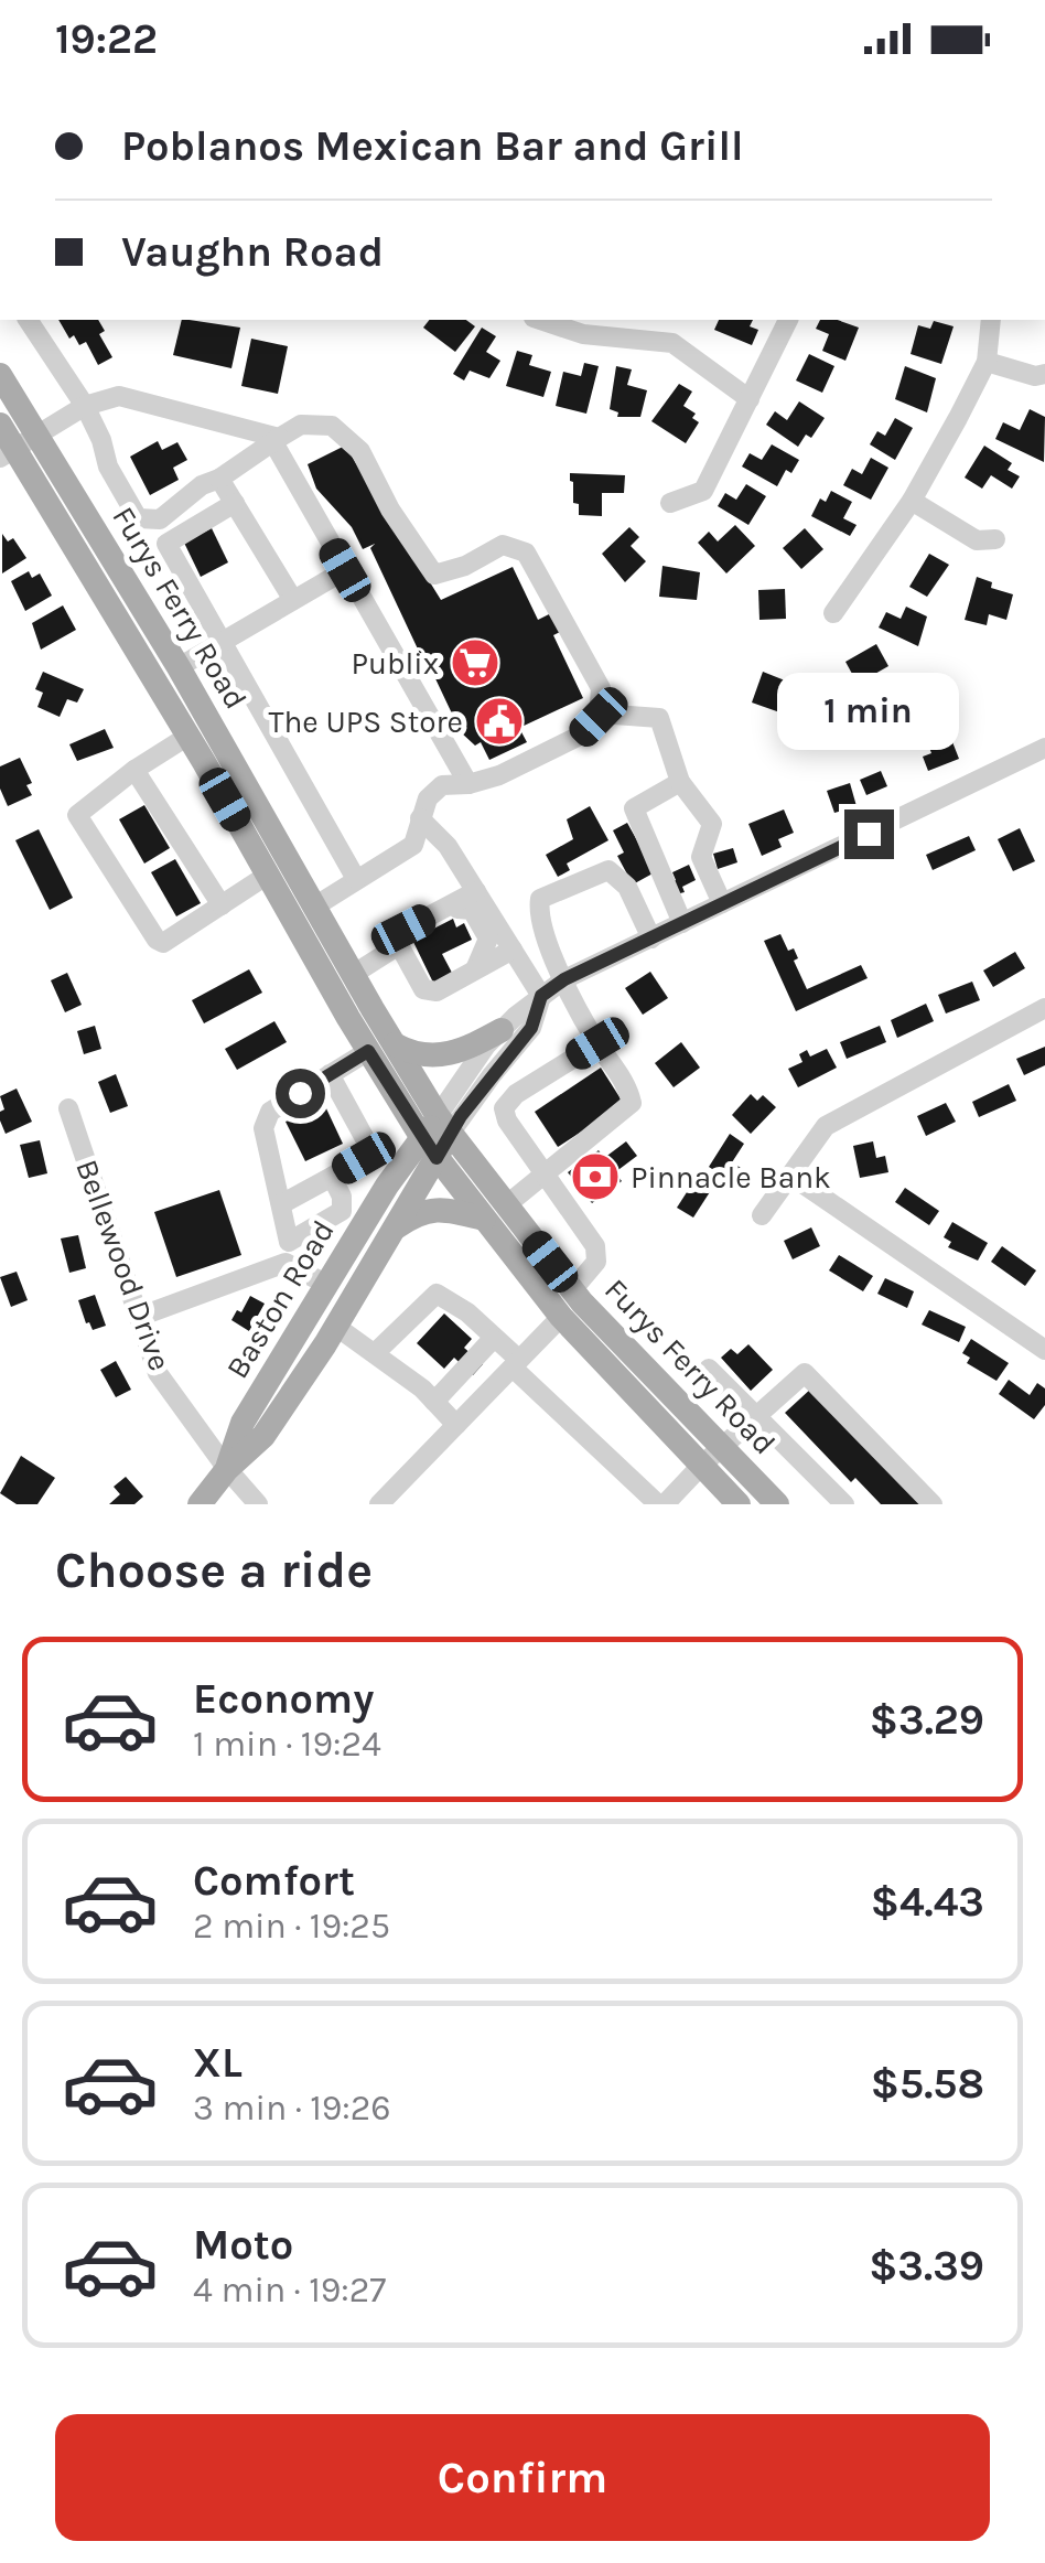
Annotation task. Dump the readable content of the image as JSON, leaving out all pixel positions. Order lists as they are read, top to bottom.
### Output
{
  "streets": {
    "main road": ["Furys Ferry Road", "Baston Road"],
    "street": ["Bellewood Drive"]
  },
  "crossings": [
    ["Furys Ferry Road", "Baston Road"],
    ["Bellewood Drive", "Baston Road"]
  ],
  "places": {
    "supermarket": ["Publix"],
    "public building": ["The UPS Store"],
    "bank": ["Pinnacle Bank"]
  },
  "page": {
    "status": "19:22",
    "banner": ["Poblanos Mexican Bar and Grill", "Vaughn Road"],
    "bubble": "1 min",
    "heading": "Choose a ride",
    "list": [
      {
        "name": "Economy",
        "note": "1 min · 19:24",
        "value": "$3.29"
      },
      {
        "name": "Comfort",
        "note": "2 min · 19:25",
        "value": "$4.43"
      },
      {
        "name": "XL",
        "note": "3 min · 19:26",
        "value": "$5.58"
      },
      {
        "name": "Moto",
        "note": "4 min · 19:27",
        "value": "$3.39"
      }
    ],
    "buttons": "Confirm"
  }
}
